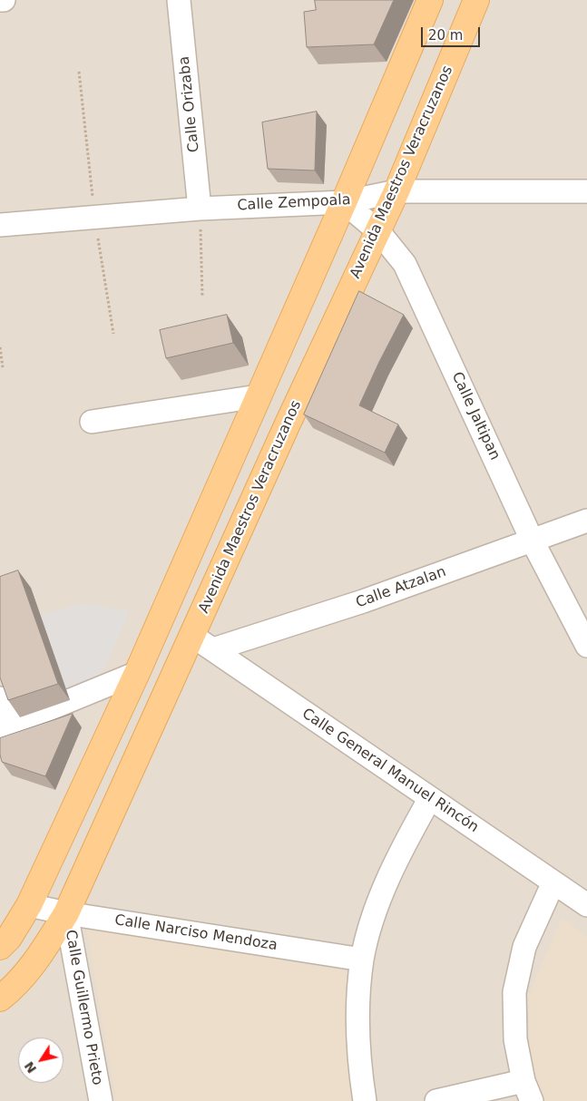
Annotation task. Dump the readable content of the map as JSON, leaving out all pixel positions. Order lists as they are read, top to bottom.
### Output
{
  "streets": {
    "main road": ["Avenida Maestros Veracruzanos"],
    "street": [
      "Calle Orizaba",
      "Calle Zempoala",
      "Calle Jaltipan",
      "Calle Atzalan",
      "Calle General Manuel Rincón",
      "Calle Narciso Mendoza",
      "Calle Guillermo Prieto"
    ]
  },
  "crossings": [
    ["Calle Orizaba", "Calle Zempoala"],
    ["Avenida Maestros Veracruzanos", "Calle Zempoala"],
    ["Avenida Maestros Veracruzanos", "Calle Jaltipan"],
    ["Avenida Maestros Veracruzanos", "Calle General Manuel Rincón"],
    ["Avenida Maestros Veracruzanos", "Calle Narciso Mendoza"],
    ["Avenida Maestros Veracruzanos", "Calle Guillermo Prieto"],
    ["Calle Zempoala", "Calle Jaltipan"],
    ["Calle Jaltipan", "Calle Atzalan"],
    ["Calle Atzalan", "Calle General Manuel Rincón"],
    ["Calle Narciso Mendoza", "Calle Guillermo Prieto"]
  ],
  "scale_bar": "20 m",
  "north": "bottom left"
}
